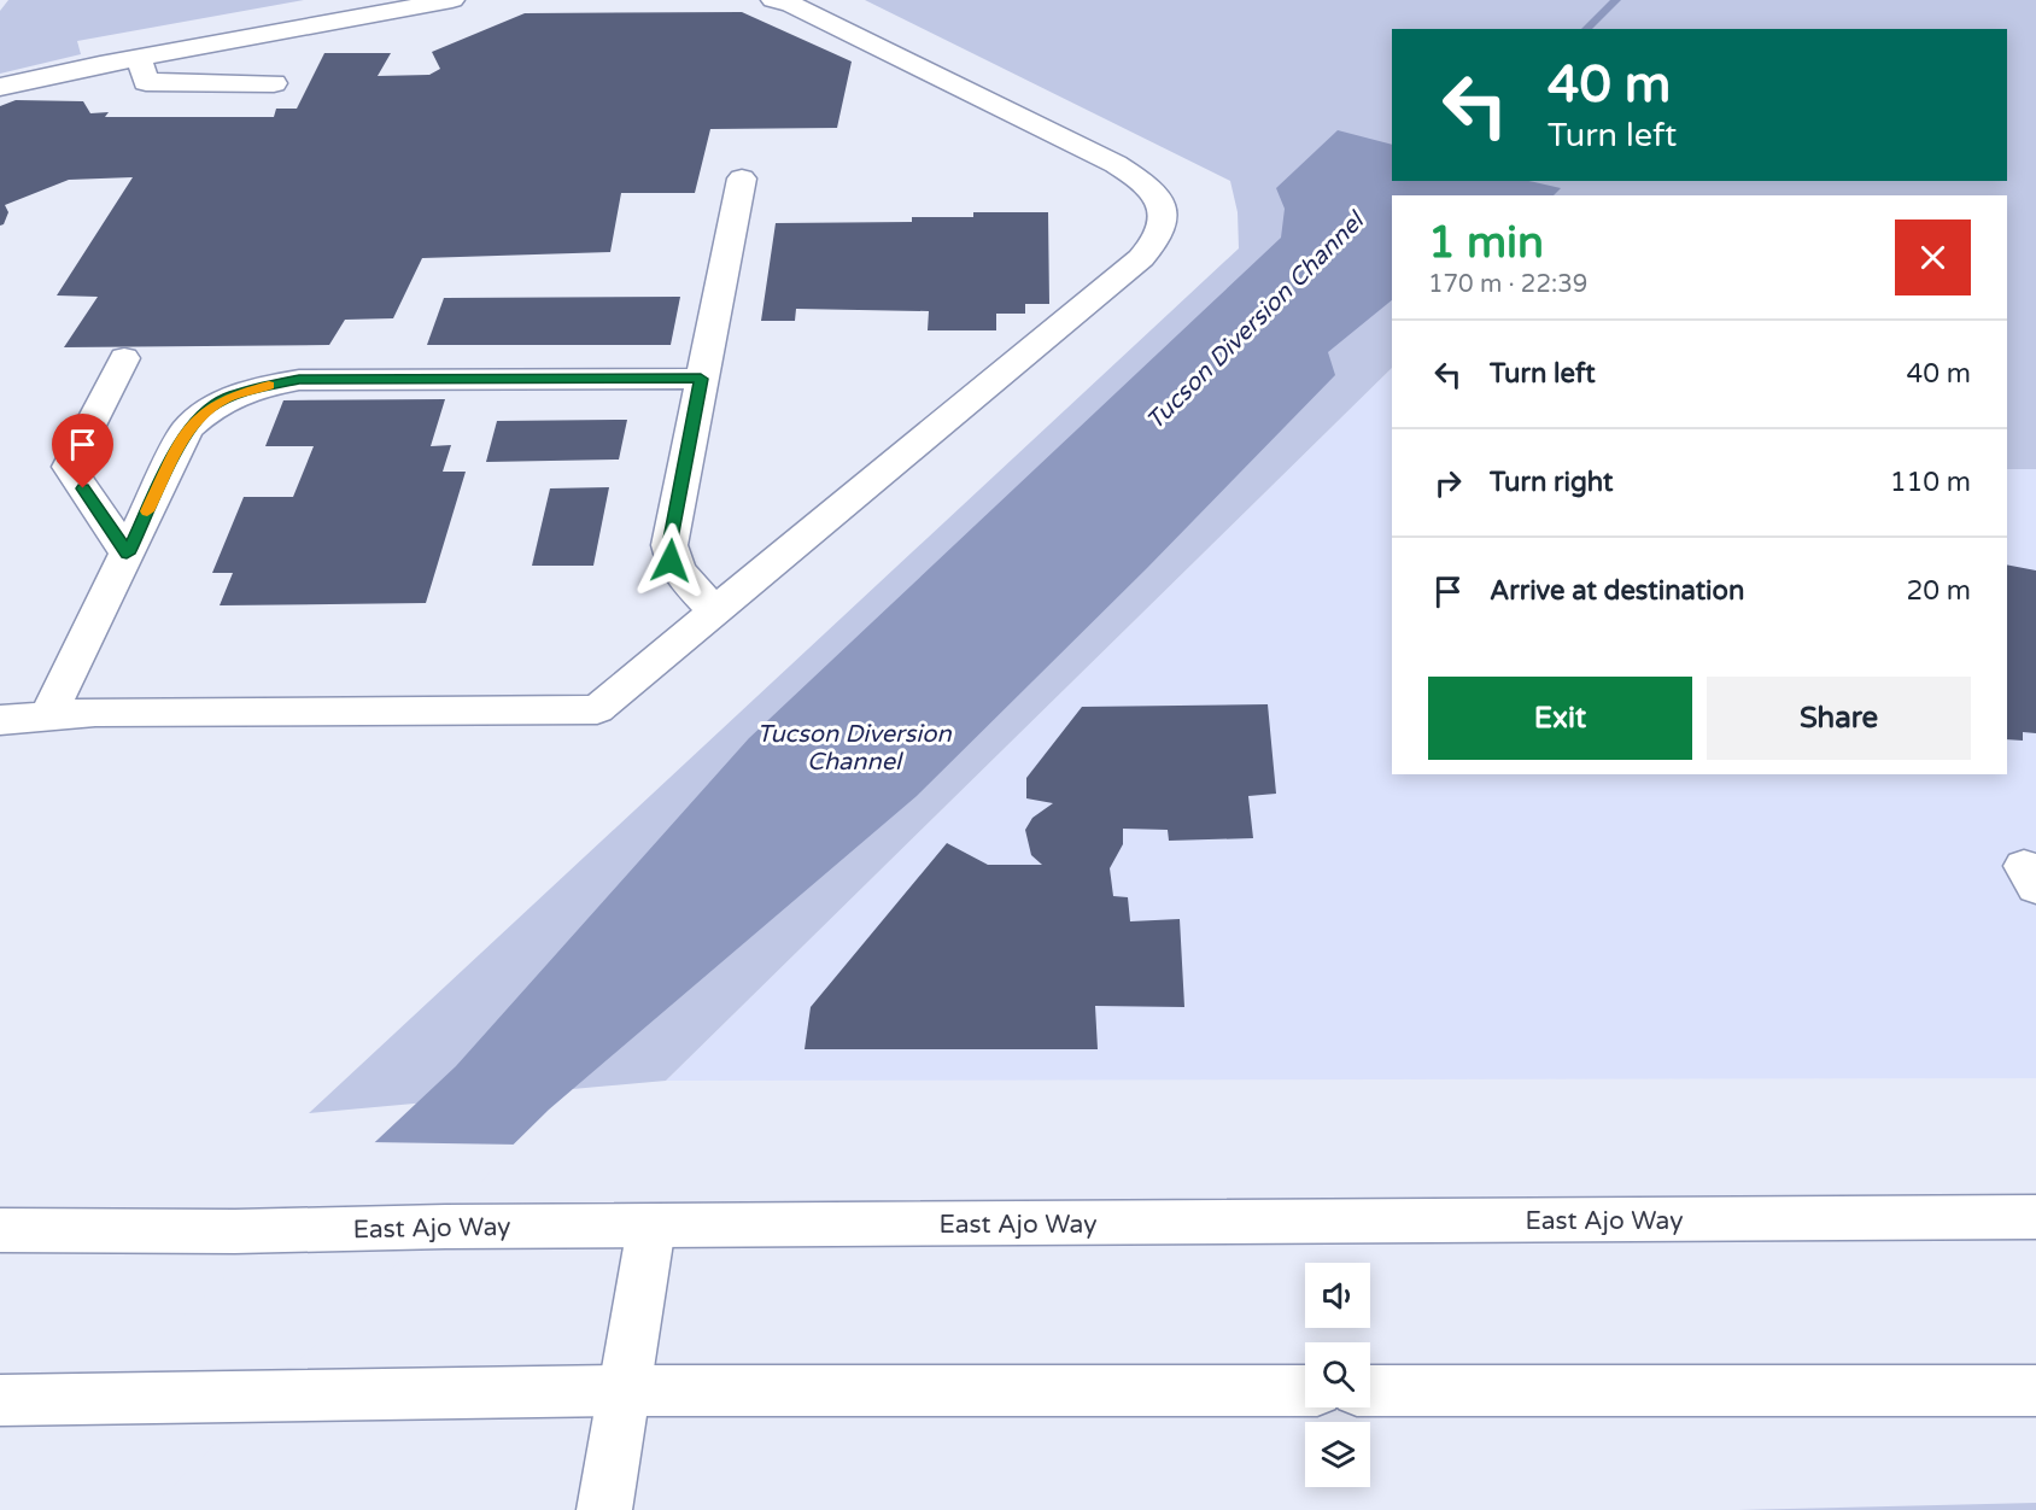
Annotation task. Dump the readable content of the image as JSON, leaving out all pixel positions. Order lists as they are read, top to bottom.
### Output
{
  "streets": {
    "main road": ["East Ajo Way"]
  },
  "water": ["Tucson Diversion Channel"],
  "page": {
    "turn": ["40 m", "Turn left"],
    "heading": ["1 min", "170 m · 22:39"],
    "list": [
      {
        "name": "Turn left",
        "value": "40 m"
      },
      {
        "name": "Turn right",
        "value": "110 m"
      },
      {
        "name": "Arrive at destination",
        "value": "20 m"
      }
    ],
    "buttons": ["Exit", "Share"]
  }
}
